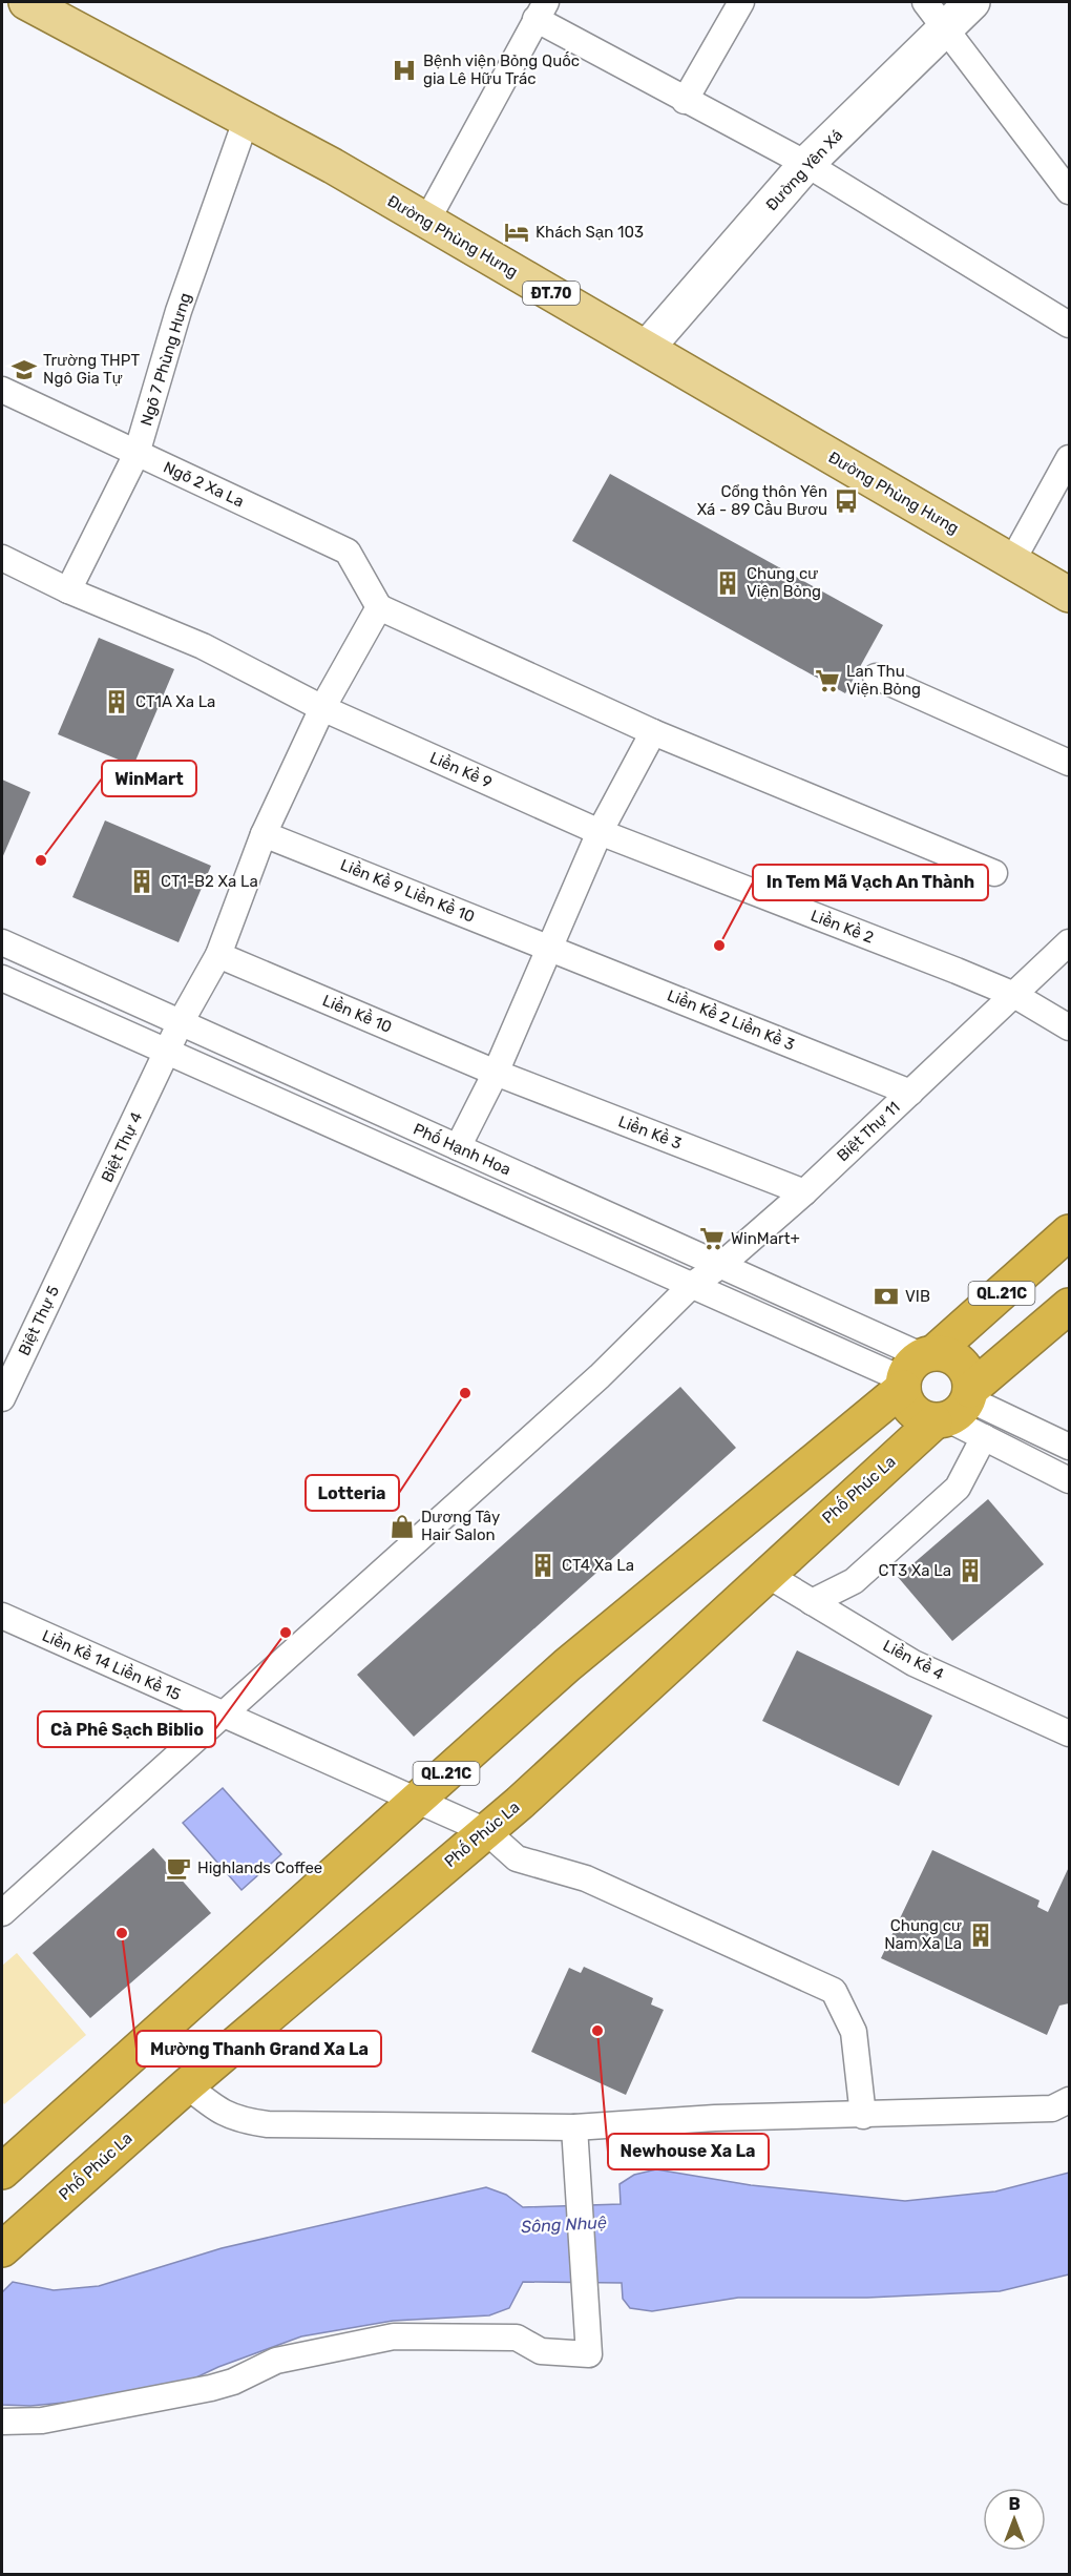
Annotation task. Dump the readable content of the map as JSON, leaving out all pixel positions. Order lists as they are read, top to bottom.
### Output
{
  "streets": {
    "highway": ["QL.21C", "Phố Phúc La"],
    "main road": ["Đường Phùng Hưng", "ĐT.70"],
    "street": [
      "Đường Yên Xá",
      "Ngõ 7 Phùng Hưng",
      "Ngõ 2 Xa La",
      "Liền Kề 9",
      "Liền Kề 9 Liền Kề 10",
      "Liền Kề 2",
      "Liền Kề 10",
      "Liền Kề 2 Liền Kề 3",
      "Biệt Thự 11",
      "Liền Kề 3",
      "Biệt Thự 4",
      "Phố Hạnh Hoa",
      "Biệt Thự 5",
      "Liền Kề 4",
      "Liền Kề 14 Liền Kề 15"
    ]
  },
  "crossings": [
    ["Đường Yên Xá", "Đường Phùng Hưng"],
    ["Đường Phùng Hưng", "Ngõ 7 Phùng Hưng"],
    ["Ngõ 7 Phùng Hưng", "Ngõ 2 Xa La"],
    ["Ngõ 7 Phùng Hưng", "Liền Kề 9"],
    ["Ngõ 2 Xa La", "Biệt Thự 4"],
    ["Liền Kề 9", "Liền Kề 2"],
    ["Liền Kề 9", "Biệt Thự 4"],
    ["Liền Kề 9 Liền Kề 10", "Liền Kề 2 Liền Kề 3"],
    ["Liền Kề 9 Liền Kề 10", "Biệt Thự 4"],
    ["Liền Kề 2", "Biệt Thự 11"],
    ["Liền Kề 10", "Liền Kề 3"],
    ["Liền Kề 10", "Biệt Thự 4"],
    ["Liền Kề 2 Liền Kề 3", "Biệt Thự 11"],
    ["Biệt Thự 11", "Liền Kề 3"],
    ["Biệt Thự 11", "Phố Hạnh Hoa"],
    ["Biệt Thự 11", "Liền Kề 14 Liền Kề 15"],
    ["Biệt Thự 4", "Phố Hạnh Hoa"],
    ["Biệt Thự 4", "Biệt Thự 5"],
    ["Phố Hạnh Hoa", "QL.21C"],
    ["Phố Hạnh Hoa", "Phố Phúc La"],
    ["QL.21C", "Phố Phúc La"],
    ["QL.21C", "Liền Kề 14 Liền Kề 15"],
    ["Phố Phúc La", "Liền Kề 4"],
    ["Phố Phúc La", "Liền Kề 14 Liền Kề 15"]
  ],
  "water": ["Sông Nhuệ"],
  "places": {
    "hospital": ["Bệnh viện Bỏng Quốc gia Lê Hữu Trác"],
    "hotel": ["Khách Sạn 103"],
    "school or university": ["Trường THPT Ngô Gia Tự"],
    "bus stop": ["Cổng thôn Yên Xá - 89 Cầu Bươu"],
    "building": [
      "Chung cư Viện Bỏng",
      "CT1A Xa La",
      "CT1-B2 Xa La",
      "CT4 Xa La",
      "CT3 Xa La",
      "Chung cư Nam Xa La"
    ],
    "supermarket": ["Lan Thu Viện Bỏng", "WinMart+"],
    "other": [
      "WinMart",
      "In Tem Mã Vạch An Thành",
      "Lotteria",
      "Cà Phê Sạch Biblio",
      "Mường Thanh Grand Xa La",
      "Newhouse Xa La"
    ],
    "bank": ["VIB"],
    "shop": ["Dương Tây Hair Salon"],
    "cafe": ["Highlands Coffee"]
  },
  "north": "top"
}
